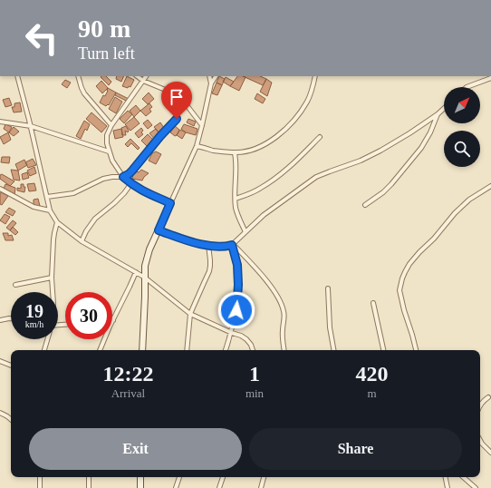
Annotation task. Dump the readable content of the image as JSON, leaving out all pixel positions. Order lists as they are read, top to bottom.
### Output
{
  "north": "top right",
  "page": {
    "turn": ["90 m", "Turn left"],
    "speed": "19 km/h",
    "limit": "30",
    "eta": [
      "12:22",
      "Arrival",
      "1",
      "min",
      "420",
      "m"
    ],
    "buttons": ["Exit", "Share"]
  }
}
